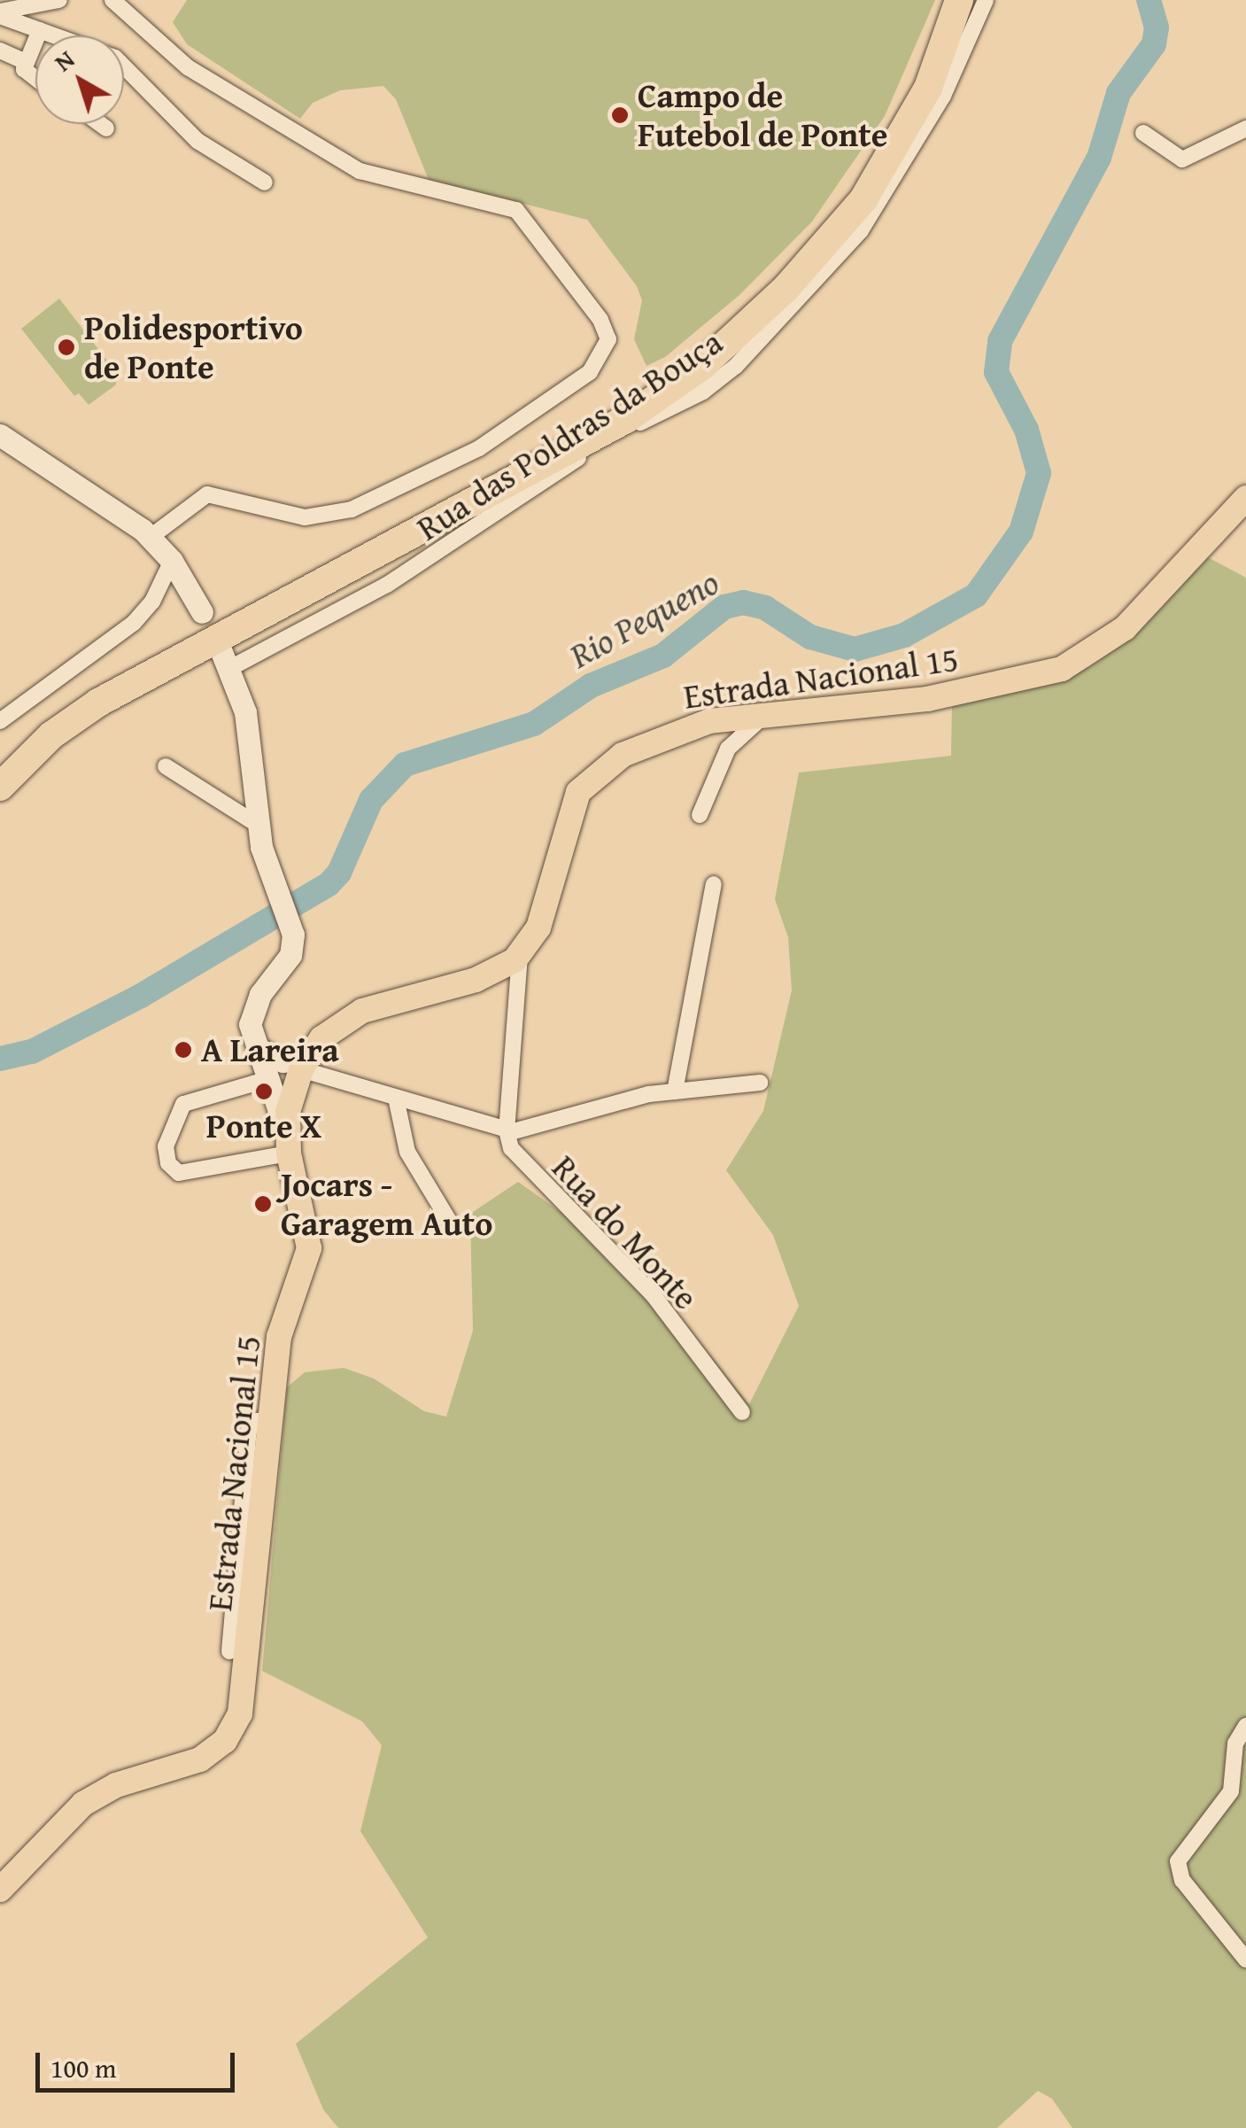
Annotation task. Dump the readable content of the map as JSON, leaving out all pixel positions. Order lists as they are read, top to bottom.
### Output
{
  "streets": {
    "main road": ["Estrada Nacional 15"],
    "street": ["Rua das Poldras da Bouça", "Rua do Monte"]
  },
  "water": ["Rio Pequeno"],
  "places": [
    "Campo de Futebol de Ponte",
    "Polidesportivo de Ponte",
    "A Lareira",
    "Ponte X",
    "Jocars - Garagem Auto"
  ],
  "scale_bar": "100 m",
  "north": "top left"
}
